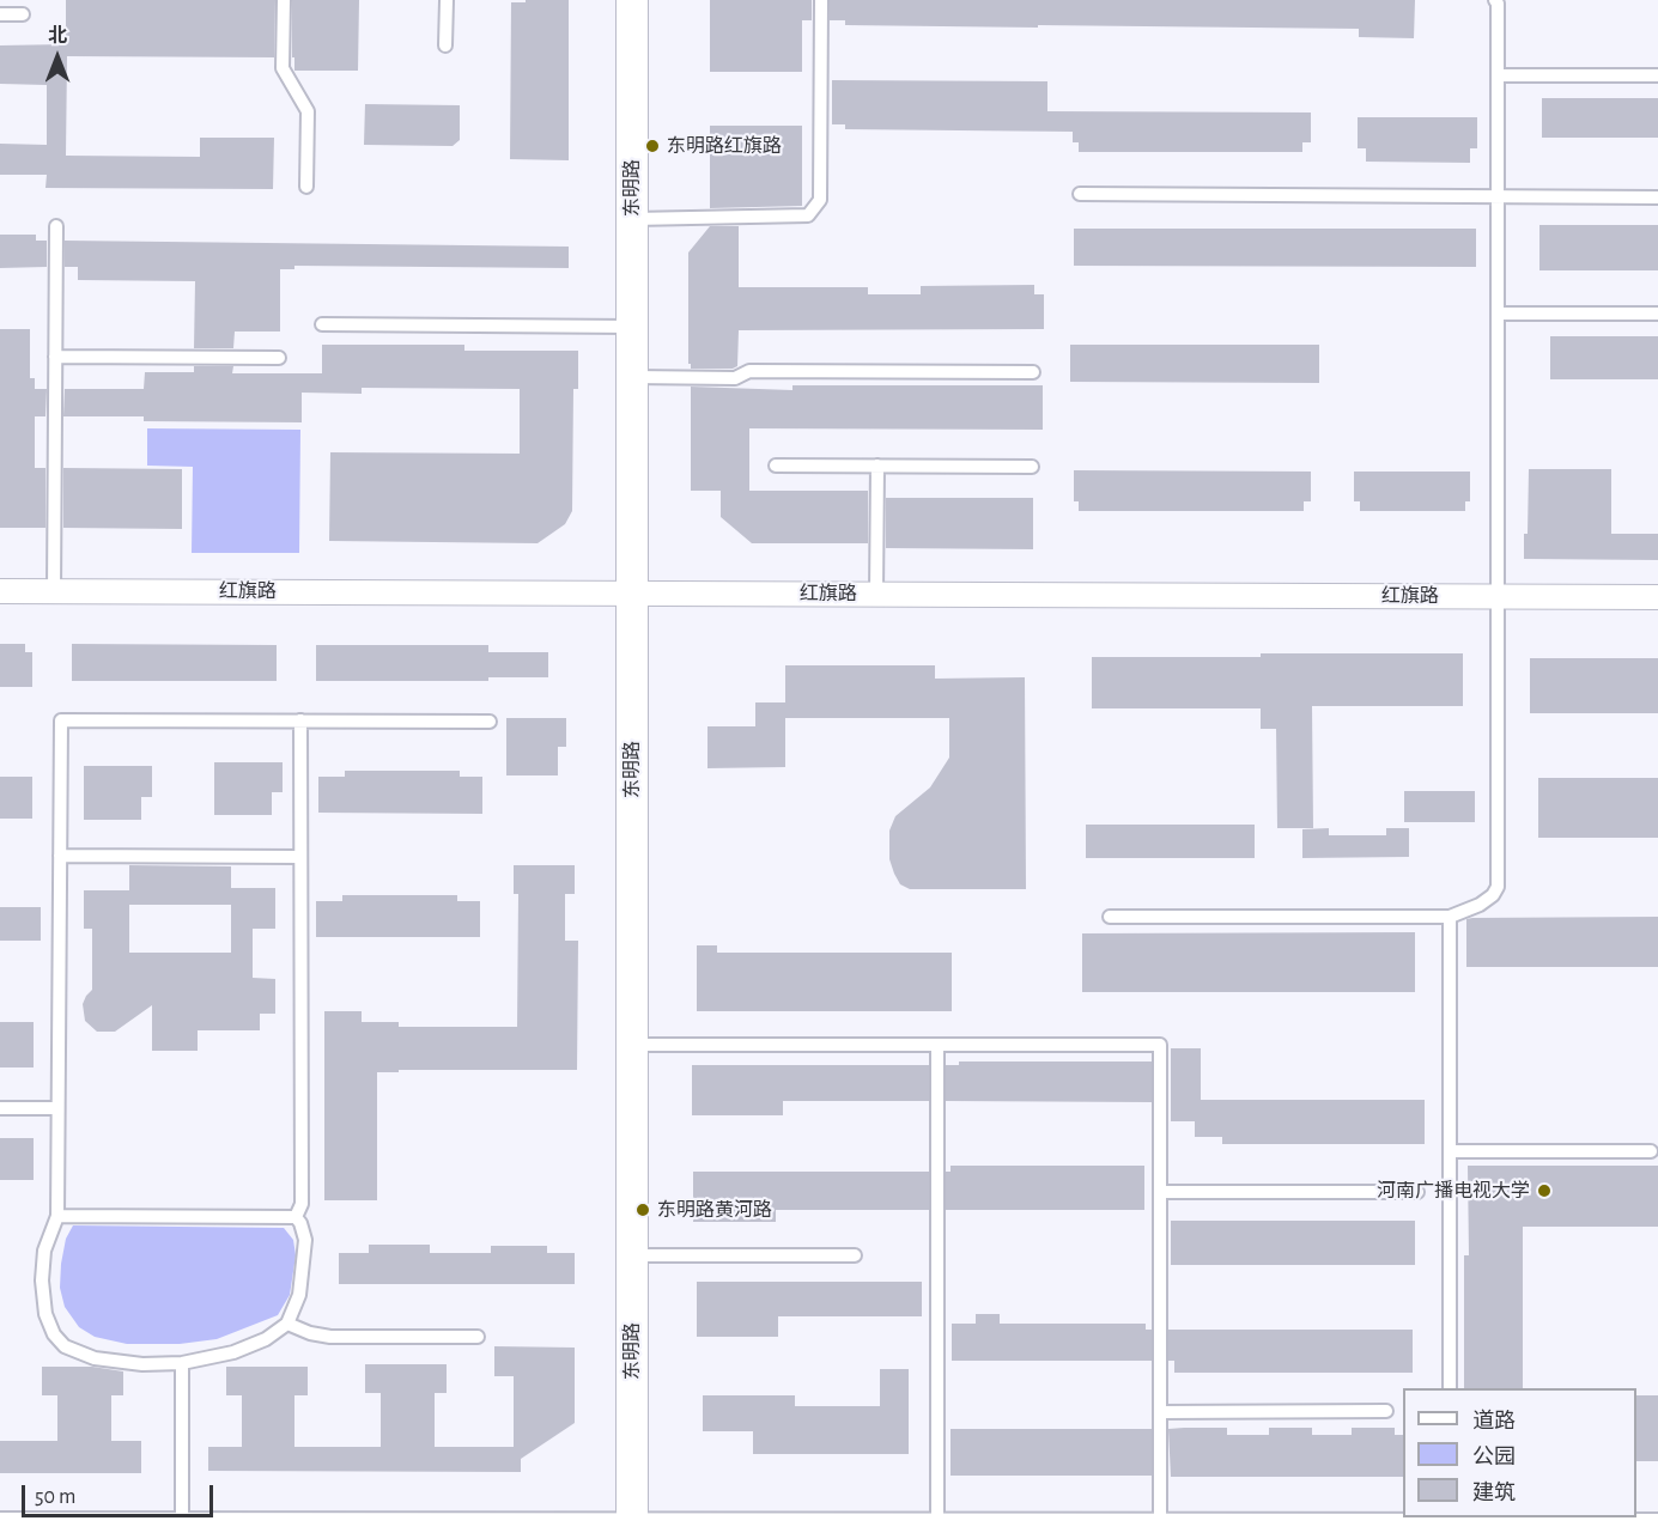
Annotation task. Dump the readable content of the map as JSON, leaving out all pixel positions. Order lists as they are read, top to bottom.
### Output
{
  "streets": {
    "street": ["东明路", "红旗路"]
  },
  "crossings": [
    ["东明路", "红旗路"]
  ],
  "places": ["东明路红旗路", "河南广播电视大学", "东明路黄河路"],
  "legend": ["道路", "公园", "建筑"],
  "scale_bar": "50 m",
  "north": "top"
}
